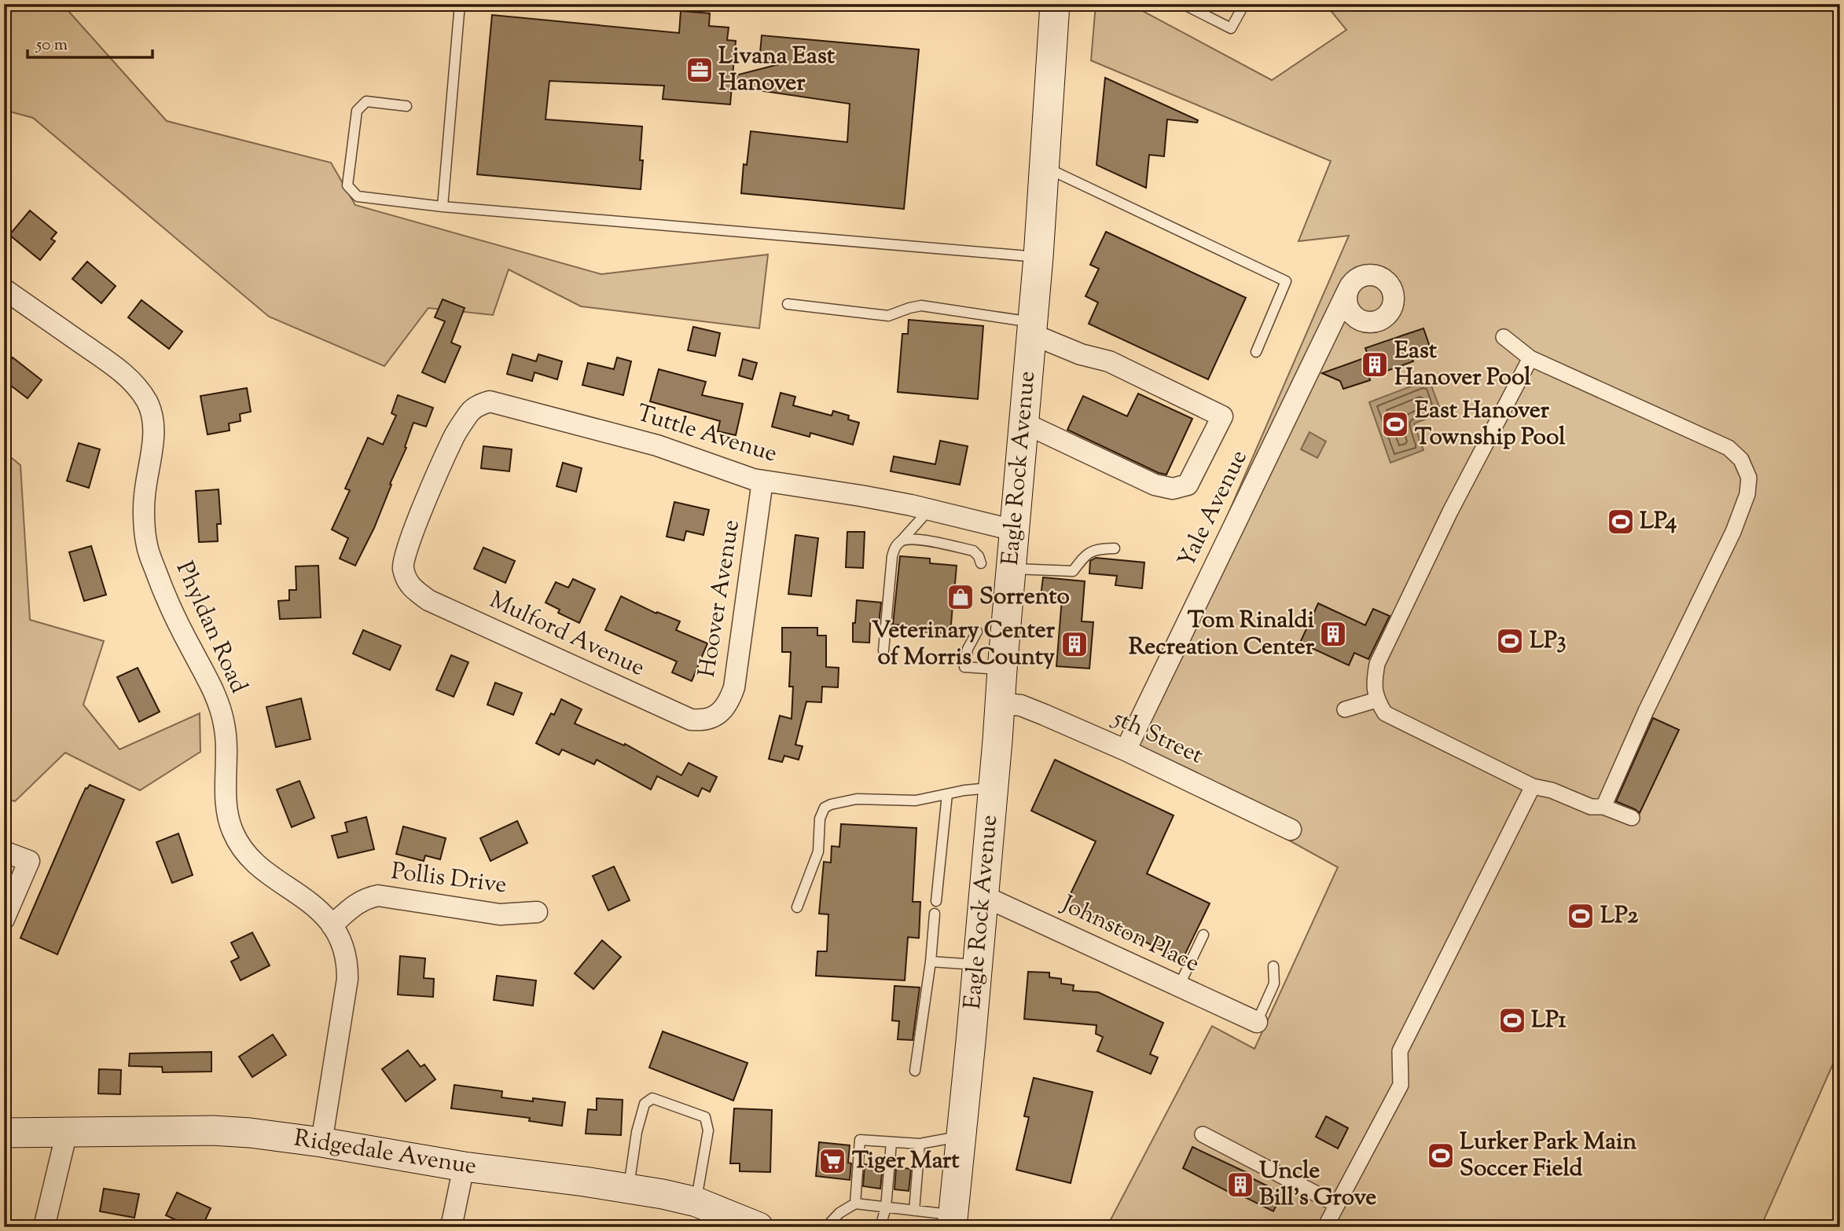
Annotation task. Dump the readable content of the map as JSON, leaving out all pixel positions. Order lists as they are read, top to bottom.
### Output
{
  "streets": {
    "main road": ["Eagle Rock Avenue", "Ridgedale Avenue"],
    "street": [
      "Tuttle Avenue",
      "Yale Avenue",
      "Hoover Avenue",
      "Phyldan Road",
      "Mulford Avenue",
      "5th Street",
      "Pollis Drive",
      "Johnston Place"
    ]
  },
  "crossings": [
    ["Tuttle Avenue", "Eagle Rock Avenue"],
    ["Tuttle Avenue", "Hoover Avenue"],
    ["Tuttle Avenue", "Mulford Avenue"],
    ["Eagle Rock Avenue", "5th Street"],
    ["Eagle Rock Avenue", "Johnston Place"],
    ["Yale Avenue", "5th Street"],
    ["Hoover Avenue", "Mulford Avenue"],
    ["Phyldan Road", "Pollis Drive"],
    ["Phyldan Road", "Ridgedale Avenue"]
  ],
  "places": {
    "office": ["Livana East Hanover"],
    "building": [
      "East Hanover Pool",
      "Tom Rinaldi Recreation Center",
      "Veterinary Center of Morris County",
      "Uncle Bill's Grove"
    ],
    "sports": [
      "East Hanover Township Pool",
      "LP4",
      "LP3",
      "LP2",
      "LP1",
      "Lurker Park Main Soccer Field"
    ],
    "shop": ["Sorrento"],
    "supermarket": ["Tiger Mart"]
  },
  "scale_bar": "50 m"
}
